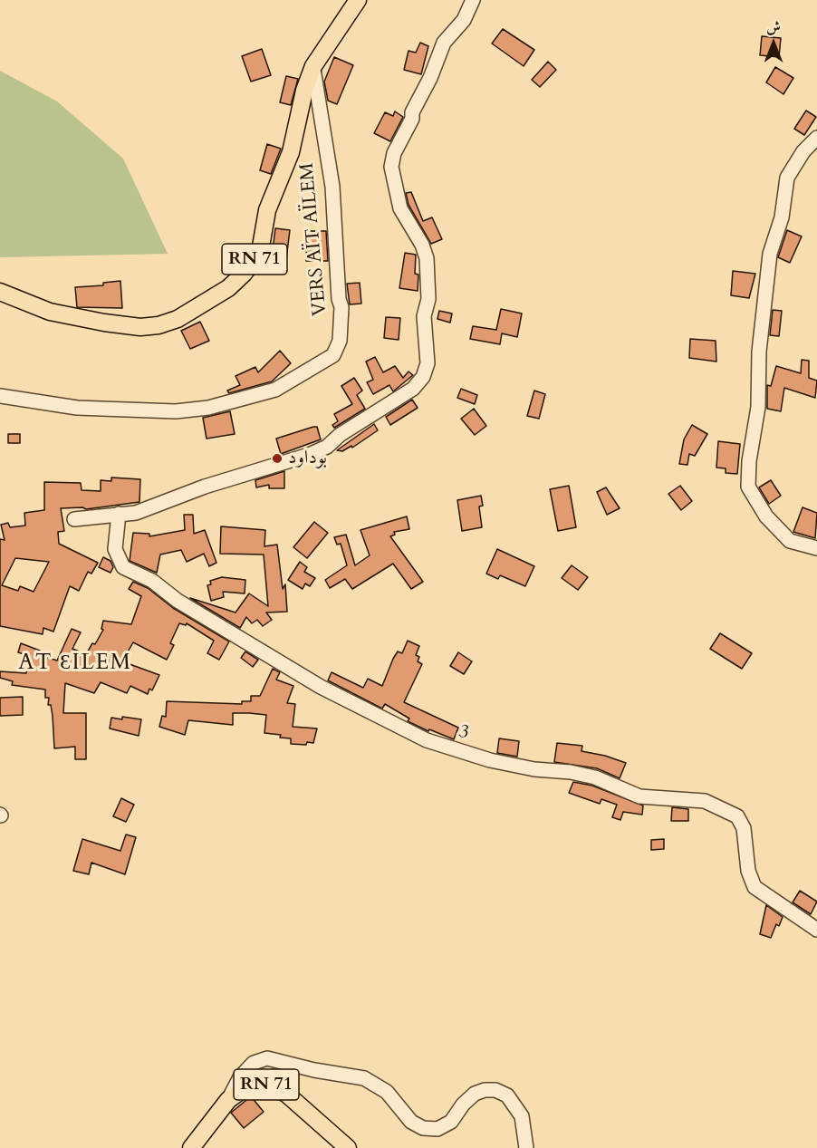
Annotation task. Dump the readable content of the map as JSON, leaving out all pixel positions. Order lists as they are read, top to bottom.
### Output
{
  "streets": {
    "main road": ["RN 71"],
    "street": ["VERS AÏT AÏLEM", "3"]
  },
  "crossings": [
    ["VERS AÏT AÏLEM", "RN 71"]
  ],
  "districts": ["AT ƐILEM"],
  "places": ["بوداود"],
  "north": "top"
}
